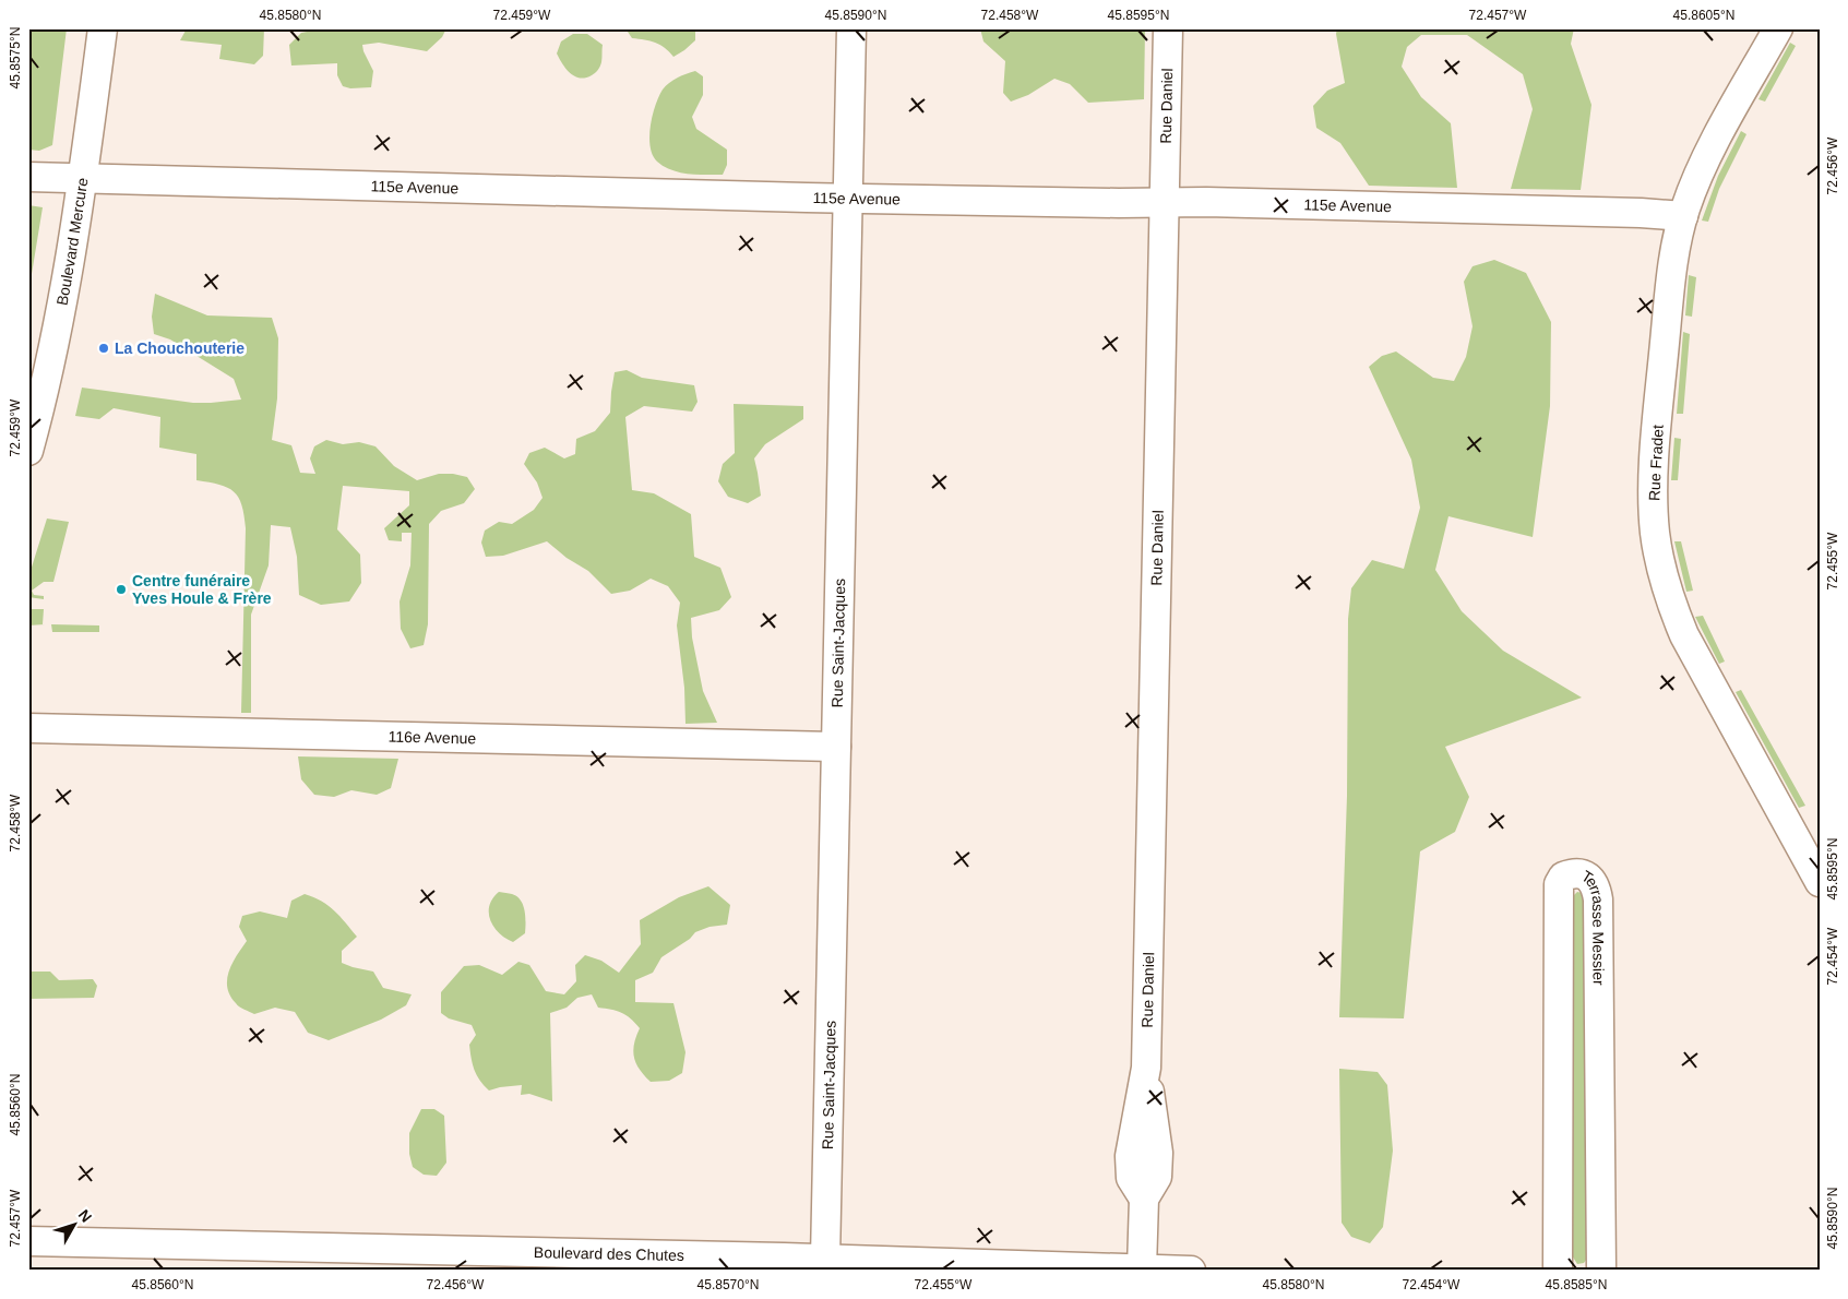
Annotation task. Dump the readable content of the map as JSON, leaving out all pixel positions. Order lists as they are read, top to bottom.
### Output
{
  "streets": {
    "street": [
      "Rue Daniel",
      "115e Avenue",
      "Boulevard Mercure",
      "Rue Fradet",
      "Rue Saint-Jacques",
      "116e Avenue",
      "Terrasse Messier",
      "Boulevard des Chutes"
    ]
  },
  "crossings": [
    ["Rue Daniel", "115e Avenue"],
    ["Rue Daniel", "Boulevard des Chutes"],
    ["115e Avenue", "Boulevard Mercure"],
    ["115e Avenue", "Rue Fradet"],
    ["115e Avenue", "Rue Saint-Jacques"],
    ["Rue Saint-Jacques", "116e Avenue"],
    ["Rue Saint-Jacques", "Boulevard des Chutes"]
  ],
  "places": ["La Chouchouterie", "Centre funéraire Yves Houle & Frère"],
  "north": "top right",
  "coordinates": [
    "45.8580°N",
    "72.459°W",
    "45.8590°N",
    "72.458°W",
    "45.8595°N",
    "72.457°W",
    "45.8605°N",
    "45.8575°N",
    "72.456°W",
    "72.455°W",
    "72.454°W",
    "45.8560°N",
    "45.8570°N",
    "45.8585°N"
  ]
}
